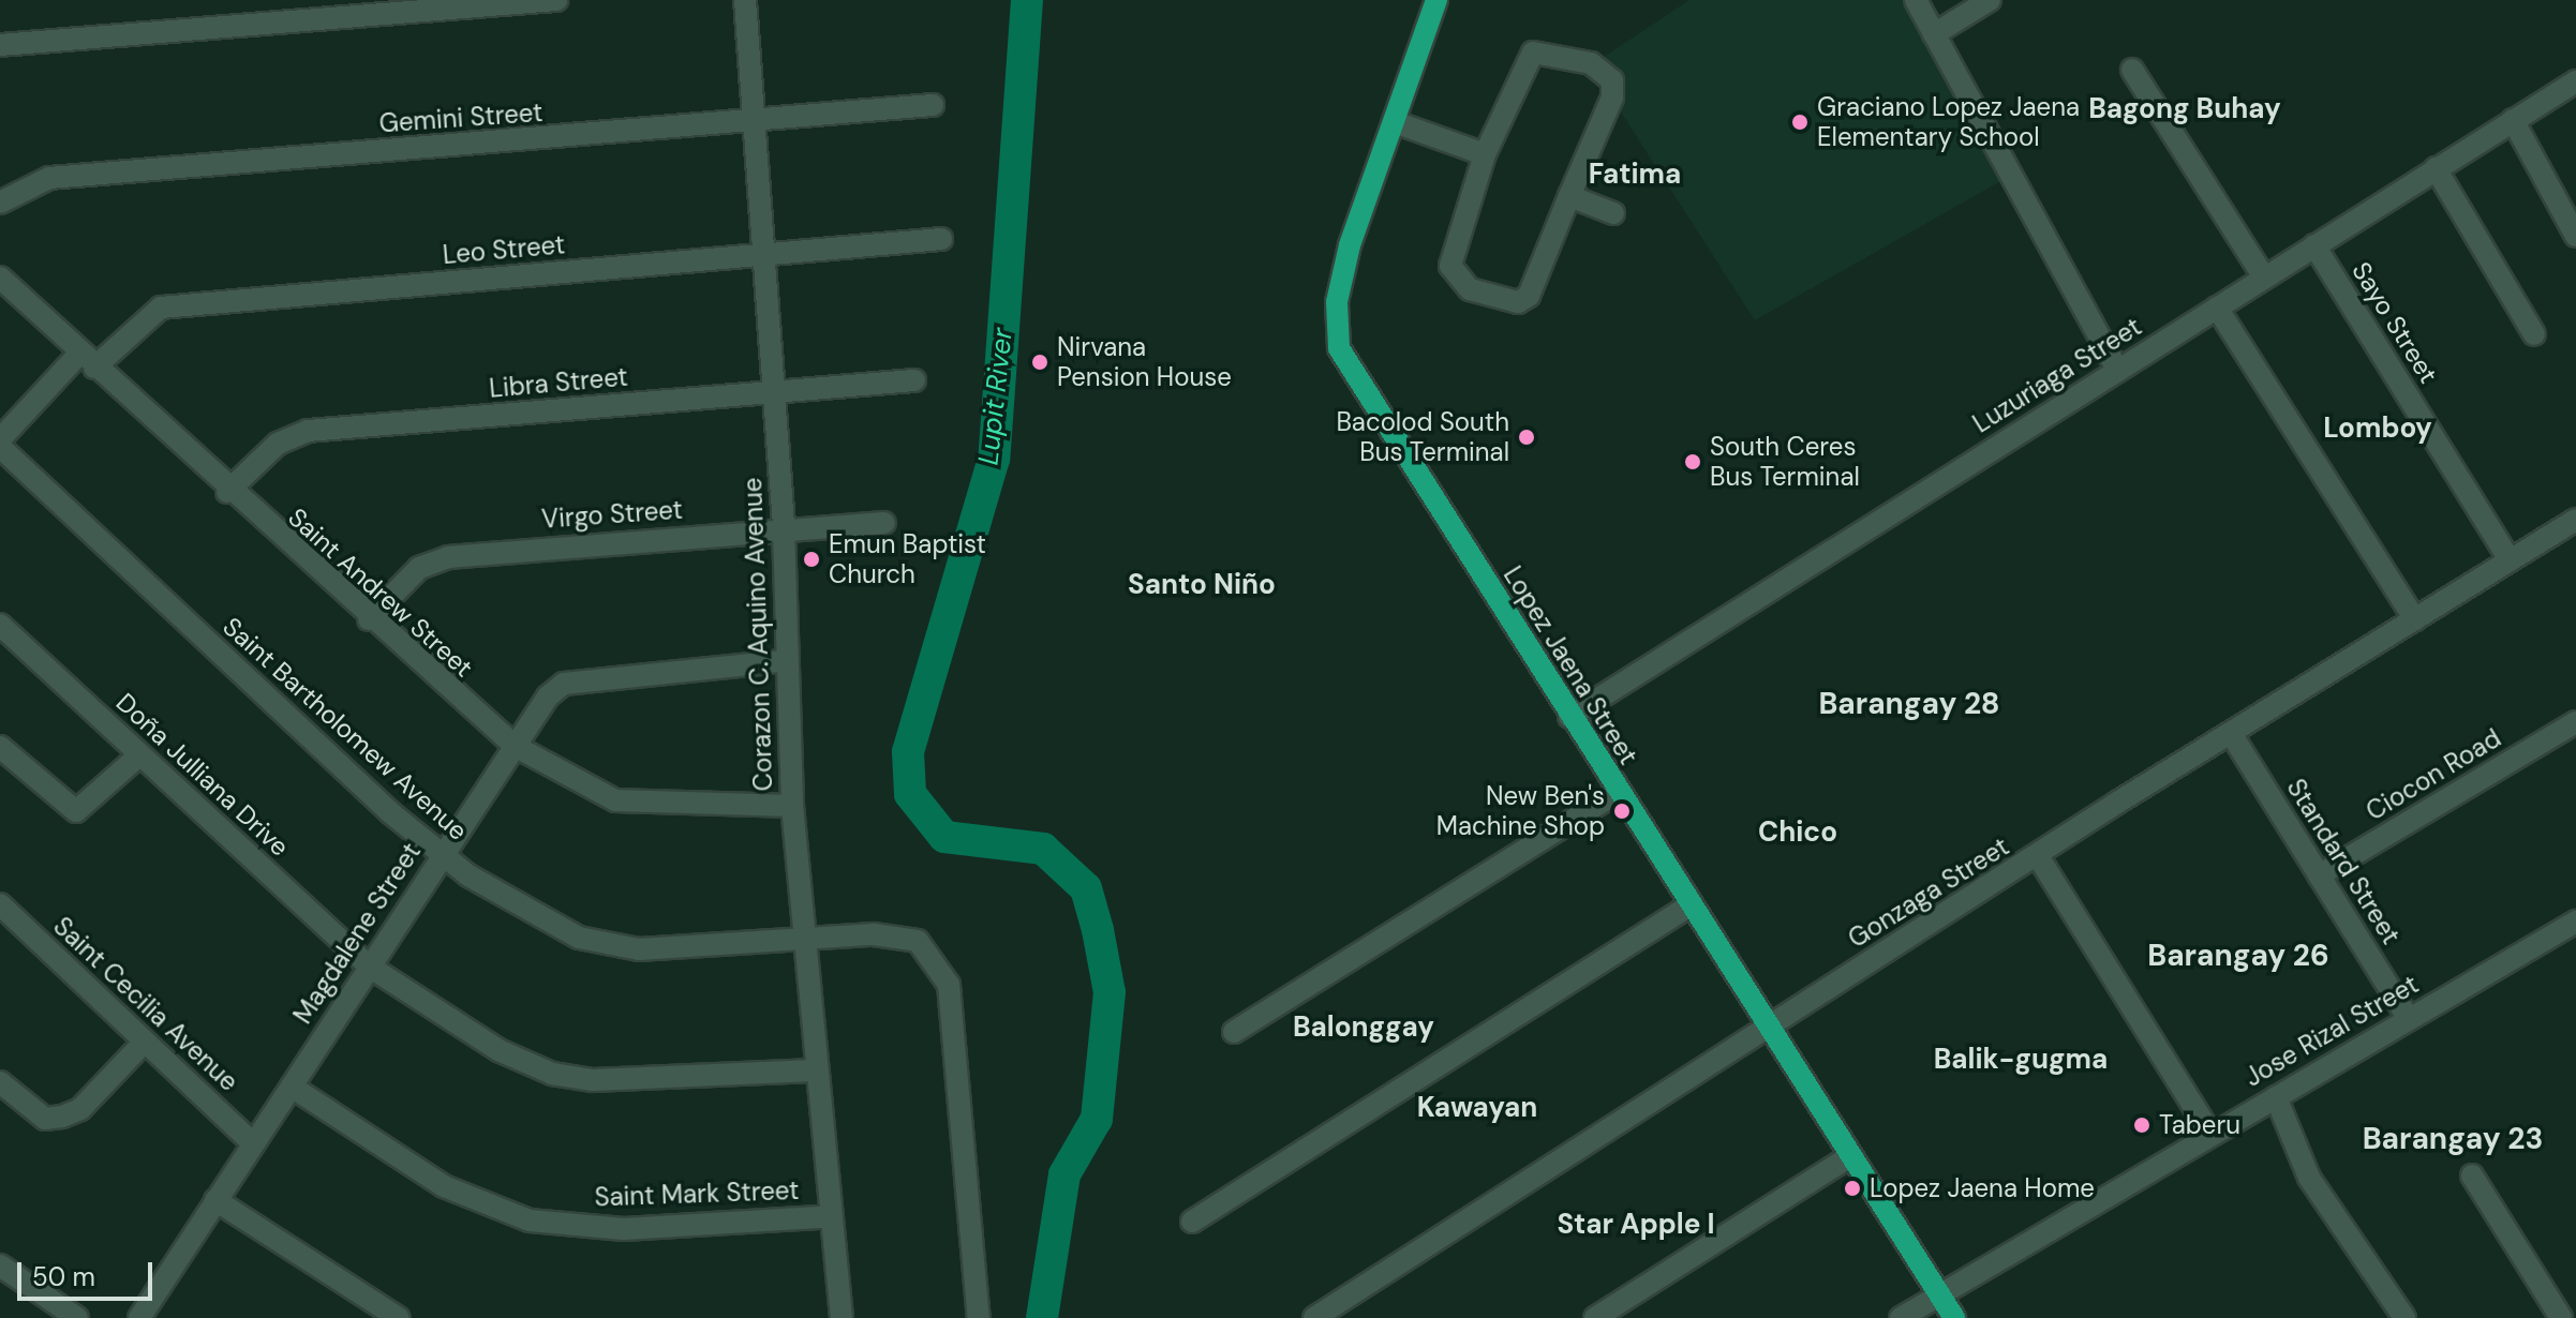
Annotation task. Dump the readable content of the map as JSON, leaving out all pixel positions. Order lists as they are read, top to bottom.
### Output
{
  "streets": {
    "main road": ["Lopez Jaena Street"],
    "street": [
      "Gemini Street",
      "Leo Street",
      "Sayo Street",
      "Luzuriaga Street",
      "Libra Street",
      "Virgo Street",
      "Saint Andrew Street",
      "Corazon C. Aquino Avenue",
      "Saint Bartholomew Avenue",
      "Doña Julliana Drive",
      "Ciocon Road",
      "Standard Street",
      "Gonzaga Street",
      "Magdalene Street",
      "Saint Cecilia Avenue",
      "Jose Rizal Street",
      "Saint Mark Street"
    ]
  },
  "crossings": [
    ["Gemini Street", "Corazon C. Aquino Avenue"],
    ["Leo Street", "Saint Andrew Street"],
    ["Leo Street", "Corazon C. Aquino Avenue"],
    ["Sayo Street", "Luzuriaga Street"],
    ["Sayo Street", "Gonzaga Street"],
    ["Luzuriaga Street", "Lopez Jaena Street"],
    ["Libra Street", "Saint Andrew Street"],
    ["Libra Street", "Corazon C. Aquino Avenue"],
    ["Virgo Street", "Saint Andrew Street"],
    ["Virgo Street", "Corazon C. Aquino Avenue"],
    ["Saint Andrew Street", "Corazon C. Aquino Avenue"],
    ["Saint Andrew Street", "Magdalene Street"],
    ["Corazon C. Aquino Avenue", "Saint Bartholomew Avenue"],
    ["Corazon C. Aquino Avenue", "Doña Julliana Drive"],
    ["Corazon C. Aquino Avenue", "Magdalene Street"],
    ["Corazon C. Aquino Avenue", "Saint Mark Street"],
    ["Lopez Jaena Street", "Gonzaga Street"],
    ["Lopez Jaena Street", "Jose Rizal Street"],
    ["Saint Bartholomew Avenue", "Magdalene Street"],
    ["Doña Julliana Drive", "Magdalene Street"],
    ["Ciocon Road", "Standard Street"],
    ["Standard Street", "Gonzaga Street"],
    ["Standard Street", "Jose Rizal Street"],
    ["Magdalene Street", "Saint Cecilia Avenue"],
    ["Magdalene Street", "Saint Mark Street"]
  ],
  "districts": [
    "Bagong Buhay",
    "Fatima",
    "Lomboy",
    "Santo Niño",
    "Barangay 28",
    "Chico",
    "Barangay 26",
    "Balonggay",
    "Balik-gugma",
    "Kawayan",
    "Barangay 23",
    "Star Apple I"
  ],
  "water": ["Lupit River"],
  "places": [
    "Graciano Lopez Jaena Elementary School",
    "Nirvana Pension House",
    "Bacolod South Bus Terminal",
    "South Ceres Bus Terminal",
    "Emun Baptist Church",
    "New Ben's Machine Shop",
    "Taberu",
    "Lopez Jaena Home"
  ],
  "scale_bar": "50 m"
}
